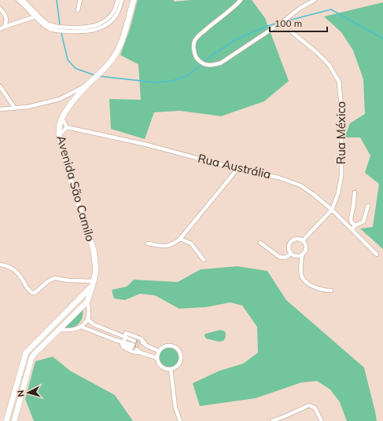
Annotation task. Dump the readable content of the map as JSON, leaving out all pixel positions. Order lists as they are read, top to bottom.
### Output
{
  "streets": {
    "main road": ["Avenida São Camilo"],
    "street": ["Rua México", "Rua Austrália"]
  },
  "crossings": [
    ["Rua México", "Rua Austrália"]
  ],
  "scale_bar": "100 m",
  "north": "left"
}
